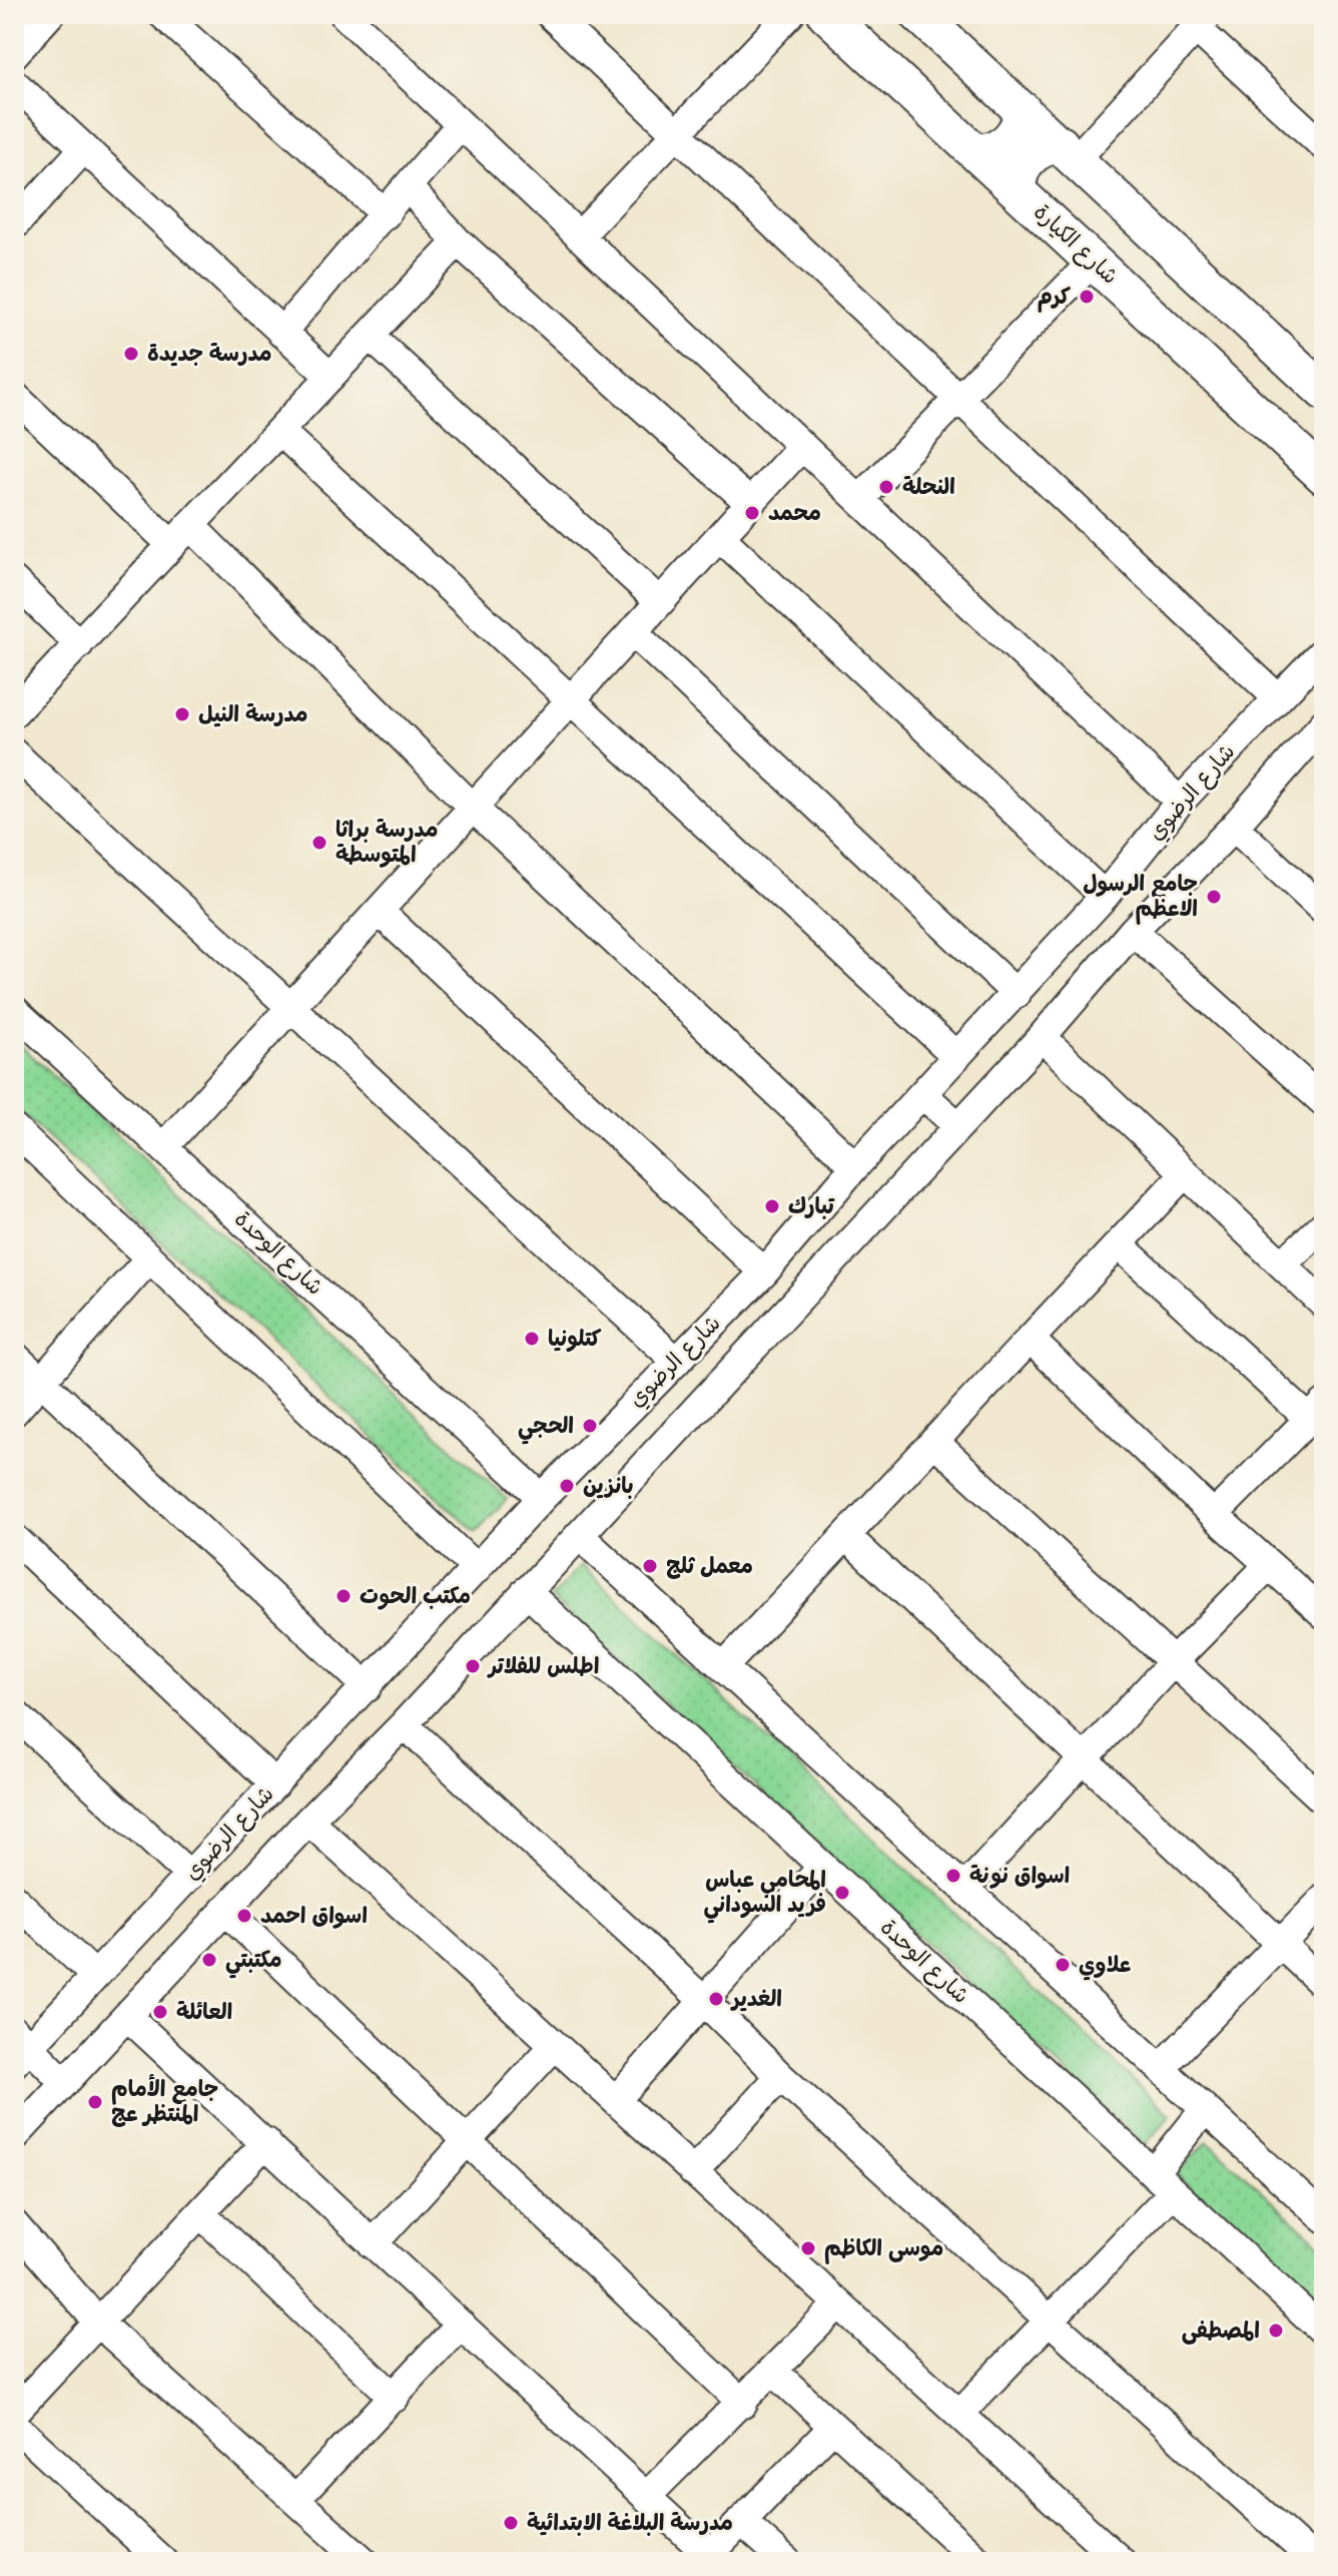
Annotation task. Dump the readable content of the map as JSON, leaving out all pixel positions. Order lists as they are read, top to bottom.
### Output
{
  "streets": {
    "main road": ["شارع الكيارة"],
    "street": ["شارع الرضوي", "شارع الوحدة"]
  },
  "crossings": [
    ["شارع الرضوي", "شارع الوحدة"]
  ],
  "places": [
    "كرم",
    "مدرسة جديدة",
    "النحلة",
    "محمد",
    "مدرسة النيل",
    "مدرسة براثا المتوسطة",
    "جامع الرسول الاعظم",
    "تبارك",
    "كتلونيا",
    "الحجي",
    "بانزين",
    "معمل ثلج",
    "مكتب الحوت",
    "اطلس للفلاتر",
    "اسواق نونة",
    "المحامي عباس فريد السوداني",
    "اسواق احمد",
    "مكتبتي",
    "علاوي",
    "الغدير",
    "العائلة",
    "جامع الأمام المنتظر عج",
    "موسى الكاظم",
    "المصطفى",
    "مدرسة البلاغة الابتدائية"
  ]
}
